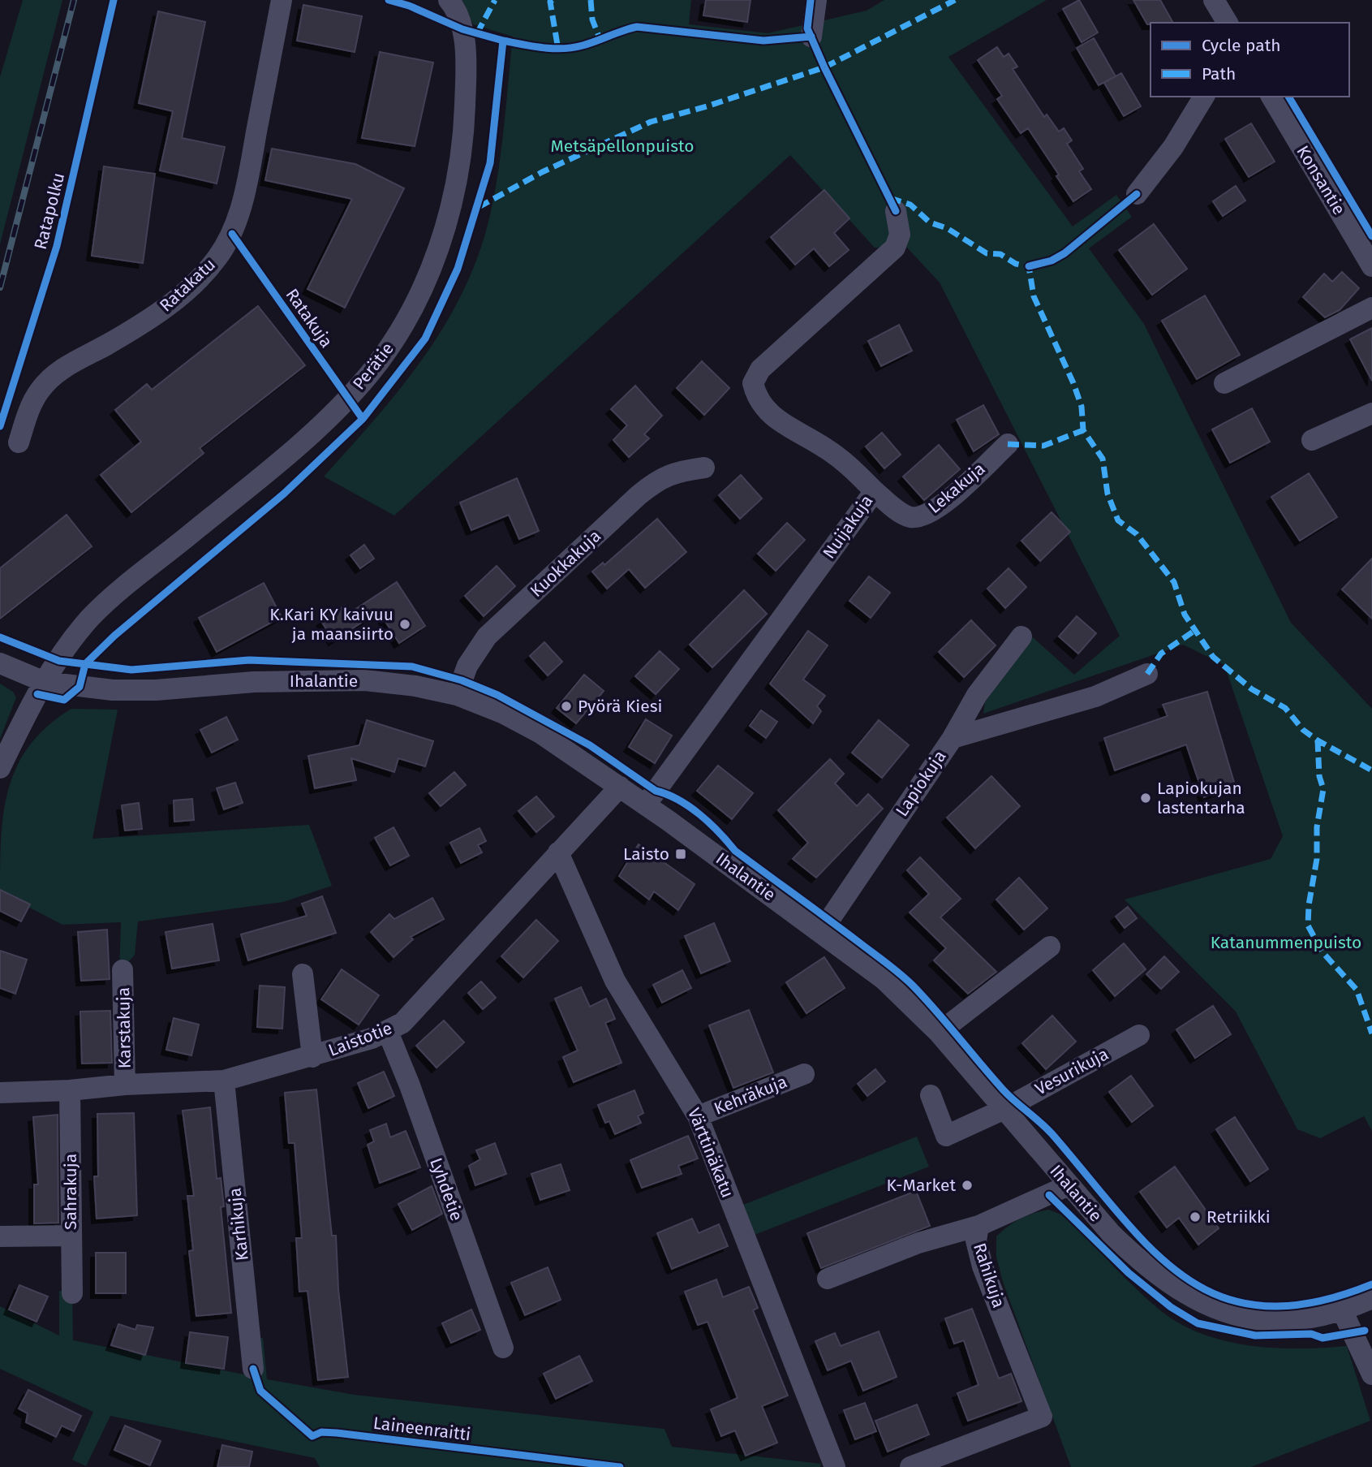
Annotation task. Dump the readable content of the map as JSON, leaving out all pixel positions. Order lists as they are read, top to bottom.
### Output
{
  "streets": {
    "street": [
      "Konsantie",
      "Ratakatu",
      "Perätie",
      "Lekakuja",
      "Nuijakuja",
      "Kuokkakuja",
      "Ihalantie",
      "Lapiokuja",
      "Karstakuja",
      "Laistotie",
      "Vesurikuja",
      "Kehräkuja",
      "Värttinäkatu",
      "Lyhdetie",
      "Sahrakuja",
      "Karhikuja",
      "Rahikuja"
    ],
    "cycle path": ["Ratapolku", "Ratakuja", "Laineenraitti"]
  },
  "crossings": [
    ["Perätie", "Ihalantie"],
    ["Lekakuja", "Nuijakuja"],
    ["Nuijakuja", "Ihalantie"],
    ["Kuokkakuja", "Ihalantie"],
    ["Ihalantie", "Lapiokuja"],
    ["Ihalantie", "Laistotie"],
    ["Ihalantie", "Vesurikuja"],
    ["Ihalantie", "Rahikuja"],
    ["Karstakuja", "Laistotie"],
    ["Laistotie", "Värttinäkatu"],
    ["Laistotie", "Lyhdetie"],
    ["Laistotie", "Sahrakuja"],
    ["Laistotie", "Karhikuja"],
    ["Kehräkuja", "Värttinäkatu"]
  ],
  "parks": ["Metsäpellonpuisto", "Katanummenpuisto"],
  "places": {
    "other": [
      "K.Kari KY kaivuu ja maansiirto",
      "Pyörä Kiesi",
      "Lapiokujan lastentarha",
      "K-Market",
      "Retriikki"
    ],
    "transit": ["Laisto"]
  },
  "legend": ["Cycle path", "Path"]
}
